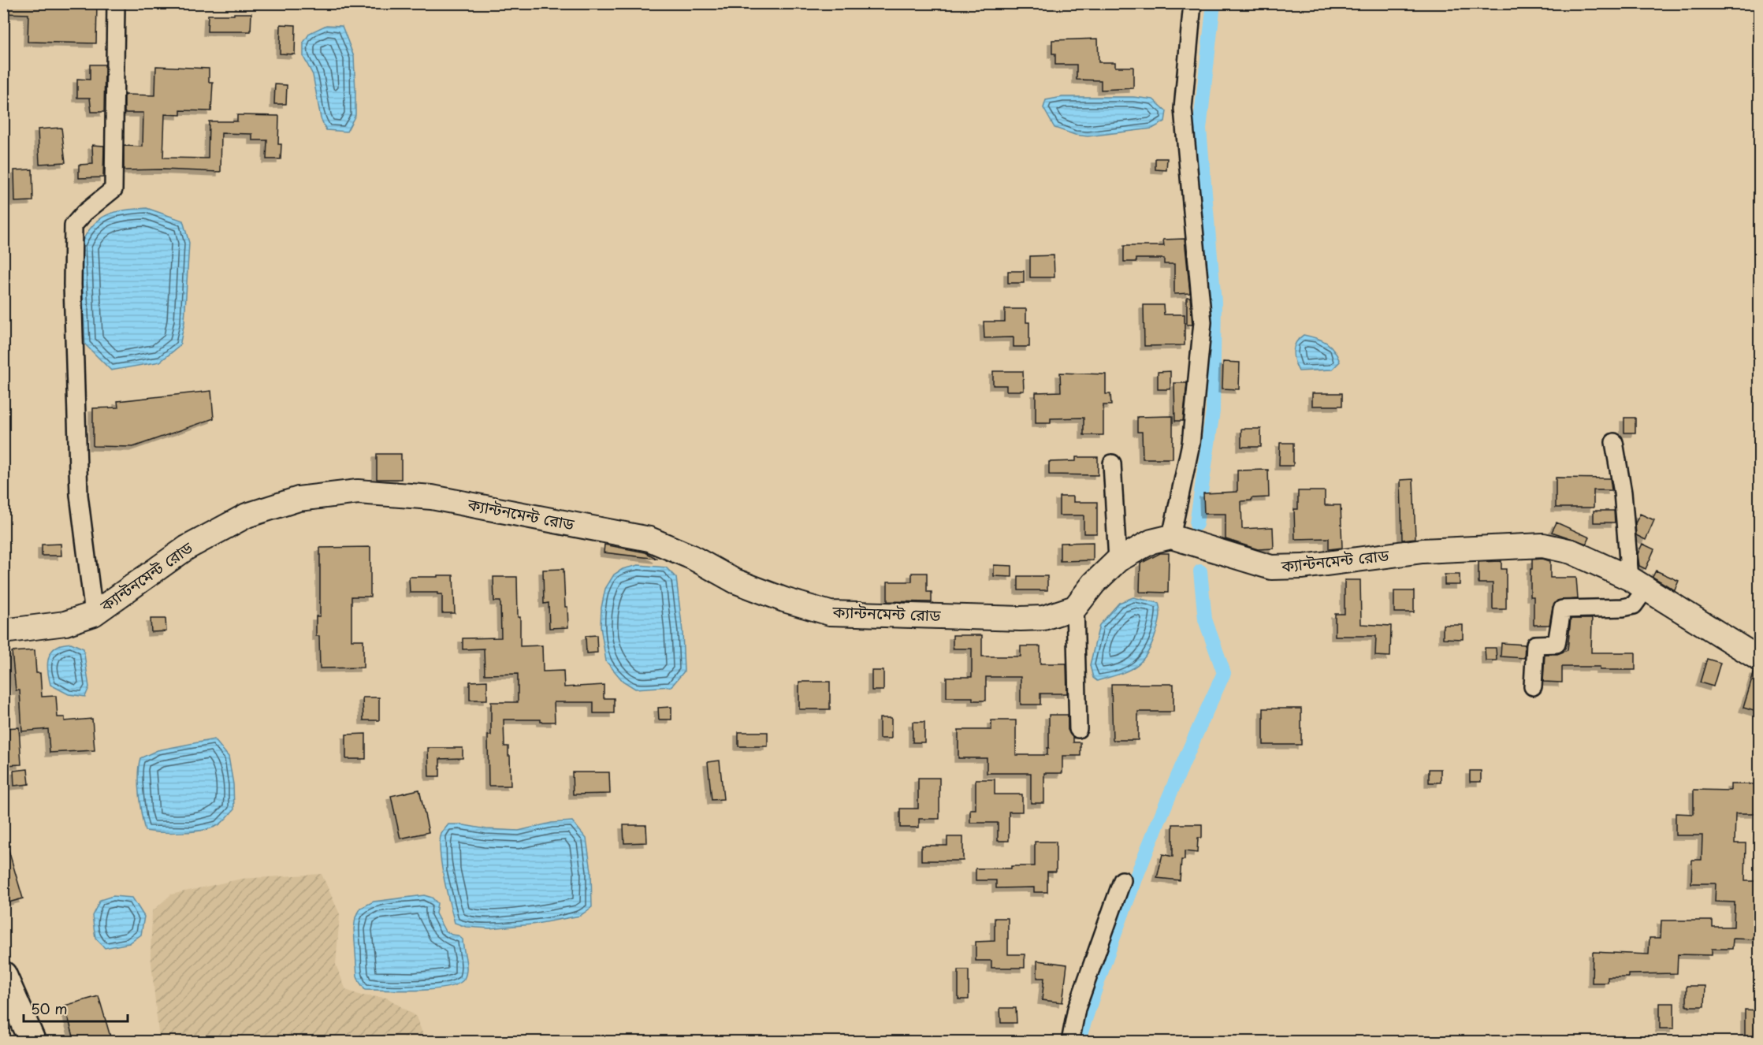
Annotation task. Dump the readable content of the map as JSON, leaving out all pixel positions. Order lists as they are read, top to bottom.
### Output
{
  "streets": {
    "main road": ["ক্যান্টনমেন্ট রোড"]
  },
  "scale_bar": "50 m"
}
